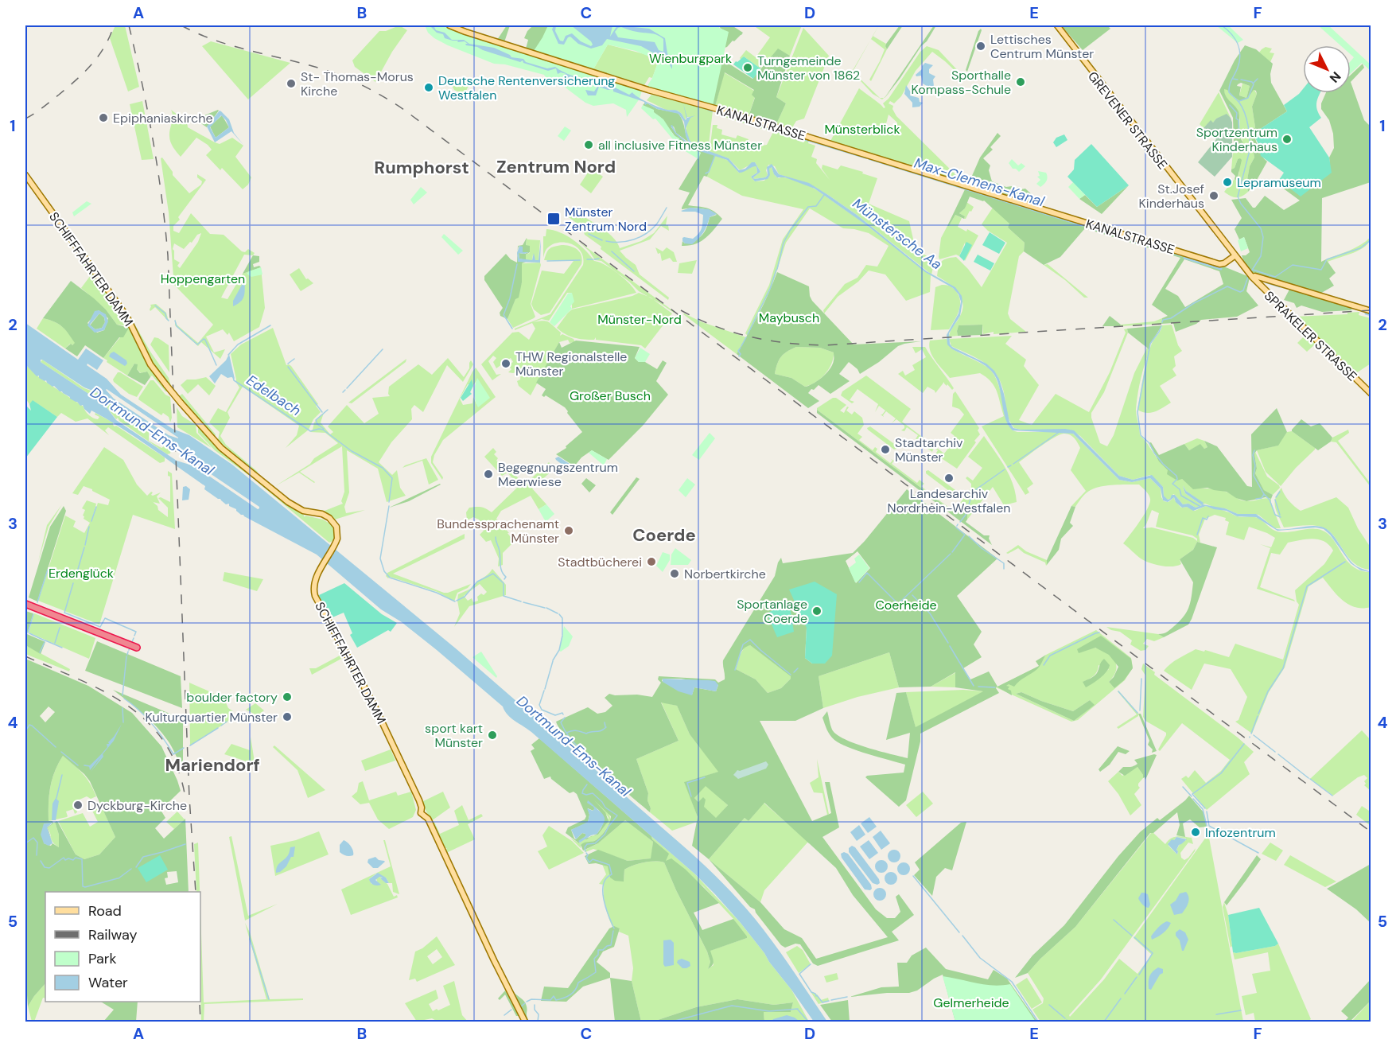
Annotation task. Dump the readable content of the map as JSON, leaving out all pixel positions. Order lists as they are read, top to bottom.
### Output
{
  "streets": {
    "main road": [
      "GREVENER STRASSE",
      "KANALSTRASSE",
      "SCHIFFFAHRTER DAMM",
      "SPRAKELER STRASSE"
    ]
  },
  "crossings": [
    ["GREVENER STRASSE", "KANALSTRASSE"],
    ["GREVENER STRASSE", "SPRAKELER STRASSE"]
  ],
  "districts": [
    "Zentrum Nord",
    "Rumphorst",
    "Coerde",
    "Mariendorf"
  ],
  "water": [
    "Max-Clemens-Kanal",
    "Münstersche Aa",
    "Edelbach",
    "Dortmund-Ems-Kanal"
  ],
  "parks": [
    "Wienburgpark",
    "Münsterblick",
    "Hoppengarten",
    "Maybusch",
    "Münster-Nord",
    "Großer Busch",
    "Erdenglück",
    "Coerheide",
    "Gelmerheide"
  ],
  "places": {
    "other": [
      "Lettisches Centrum Münster",
      "Turngemeinde Münster von 1862",
      "Sporthalle Kompass-Schule",
      "St- Thomas-Morus Kirche",
      "Deutsche Rentenversicherung Westfalen",
      "Epiphaniaskirche",
      "Sportzentrum Kinderhaus",
      "all inclusive Fitness Münster",
      "Lepramuseum",
      "St.Josef Kinderhaus",
      "THW Regionalstelle Münster",
      "Stadtarchiv Münster",
      "Begegnungszentrum Meerwiese",
      "Landesarchiv Nordrhein-Westfalen",
      "Bundessprachenamt Münster",
      "Stadtbücherei",
      "Norbertkirche",
      "Sportanlage Coerde",
      "boulder factory",
      "Kulturquartier Münster",
      "sport kart Münster",
      "Dyckburg-Kirche",
      "Infozentrum"
    ],
    "transit": ["Münster Zentrum Nord"]
  },
  "legend": [
    "Road",
    "Railway",
    "Park",
    "Water"
  ],
  "north": "bottom right",
  "grid": {
    "columns": [
      "A",
      "B",
      "C",
      "D",
      "E",
      "F"
    ],
    "rows": [
      "1",
      "2",
      "3",
      "4",
      "5"
    ]
  }
}
